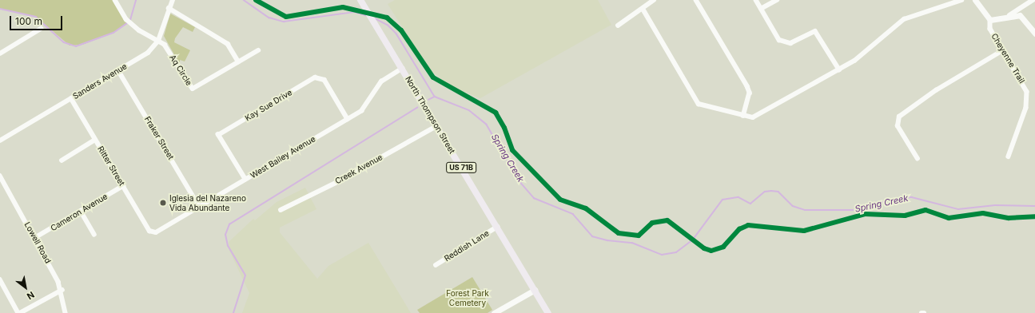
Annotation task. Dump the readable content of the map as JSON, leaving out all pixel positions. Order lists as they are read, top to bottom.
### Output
{
  "streets": {
    "main road": ["North Thompson Street", "US 71B"],
    "street": [
      "Cheyenne Trail",
      "Aq Circle",
      "Sanders Avenue",
      "Kay Sue Drive",
      "Fraker Street",
      "West Bailey Avenue",
      "Ritter Street",
      "Creek Avenue",
      "Cameron Avenue",
      "Lowell Road",
      "Reddish Lane"
    ]
  },
  "crossings": [
    ["Aq Circle", "Sanders Avenue"],
    ["Sanders Avenue", "Fraker Street"],
    ["Sanders Avenue", "Ritter Street"],
    ["Kay Sue Drive", "West Bailey Avenue"],
    ["North Thompson Street", "West Bailey Avenue"],
    ["North Thompson Street", "Creek Avenue"],
    ["North Thompson Street", "Reddish Lane"],
    ["Fraker Street", "West Bailey Avenue"],
    ["West Bailey Avenue", "Ritter Street"],
    ["Ritter Street", "Cameron Avenue"],
    ["Cameron Avenue", "Lowell Road"]
  ],
  "water": ["Spring Creek"],
  "parks": ["Forest Park Cemetery"],
  "places": ["Iglesia del Nazareno Vida Abundante"],
  "scale_bar": "100 m",
  "north": "bottom right"
}
